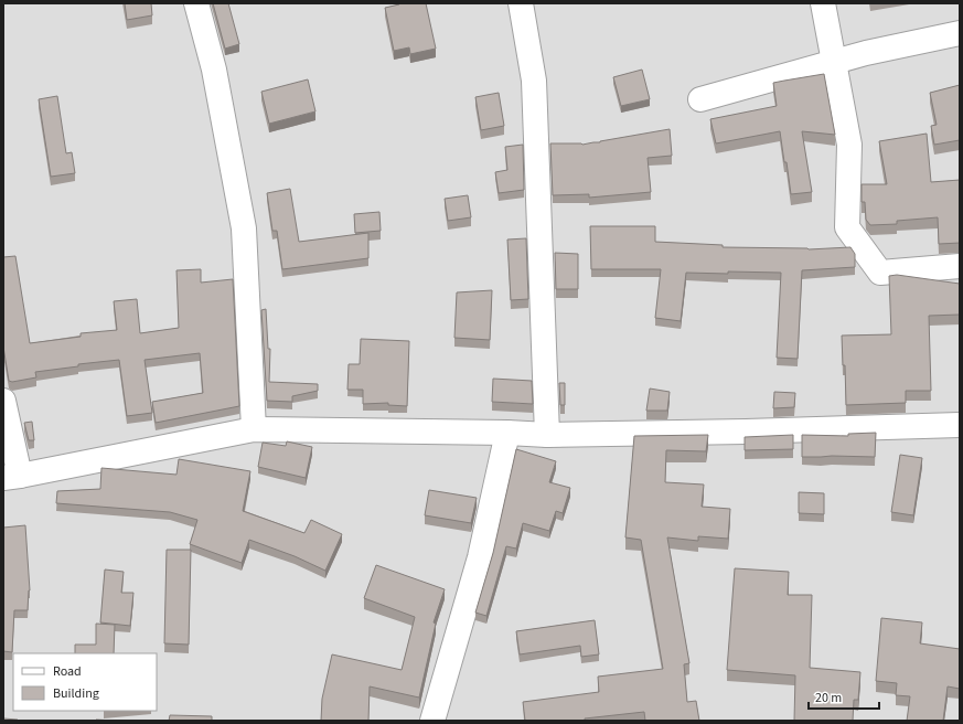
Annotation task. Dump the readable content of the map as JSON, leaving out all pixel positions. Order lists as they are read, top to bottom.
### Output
{
  "legend": ["Road", "Building"],
  "scale_bar": "20 m"
}
